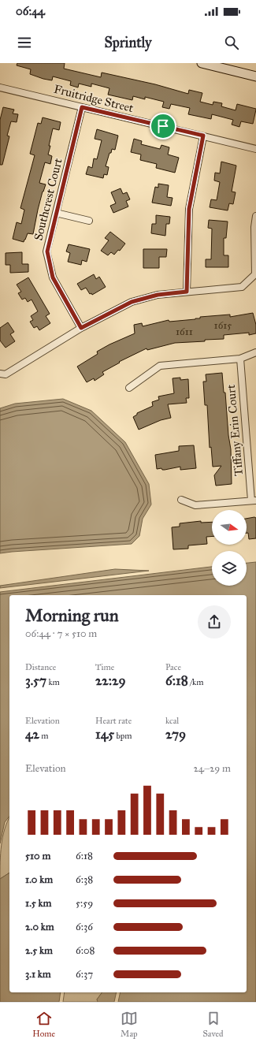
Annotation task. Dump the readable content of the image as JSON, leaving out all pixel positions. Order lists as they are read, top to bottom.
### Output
{
  "streets": {
    "street": ["Fruitridge Street", "Southcrest Court", "Tiffany Erin Court"]
  },
  "crossings": [
    ["Fruitridge Street", "Southcrest Court"]
  ],
  "house_numbers": ["1615", "1611"],
  "north": "right",
  "page": {
    "status": "06:44",
    "header": "Sprintly",
    "heading": ["Morning run", "06:44 · 7 × 510 m"],
    "stats": [
      ["Distance", "3.57 km"],
      ["Time", "22:29"],
      ["Pace", "6:18 /km"],
      ["Elevation", "42 m"],
      ["Heart rate", "145 bpm"],
      ["kcal", "279"]
    ],
    "chart": ["Elevation", "24–29 m"],
    "list": [
      {
        "name": "510 m",
        "note": "6:18"
      },
      {
        "name": "1.0 km",
        "note": "6:38"
      },
      {
        "name": "1.5 km",
        "note": "5:59"
      },
      {
        "name": "2.0 km",
        "note": "6:36"
      },
      {
        "name": "2.5 km",
        "note": "6:08"
      },
      {
        "name": "3.1 km",
        "note": "6:37"
      }
    ],
    "tabs": ["Home", "Map", "Saved"]
  }
}
